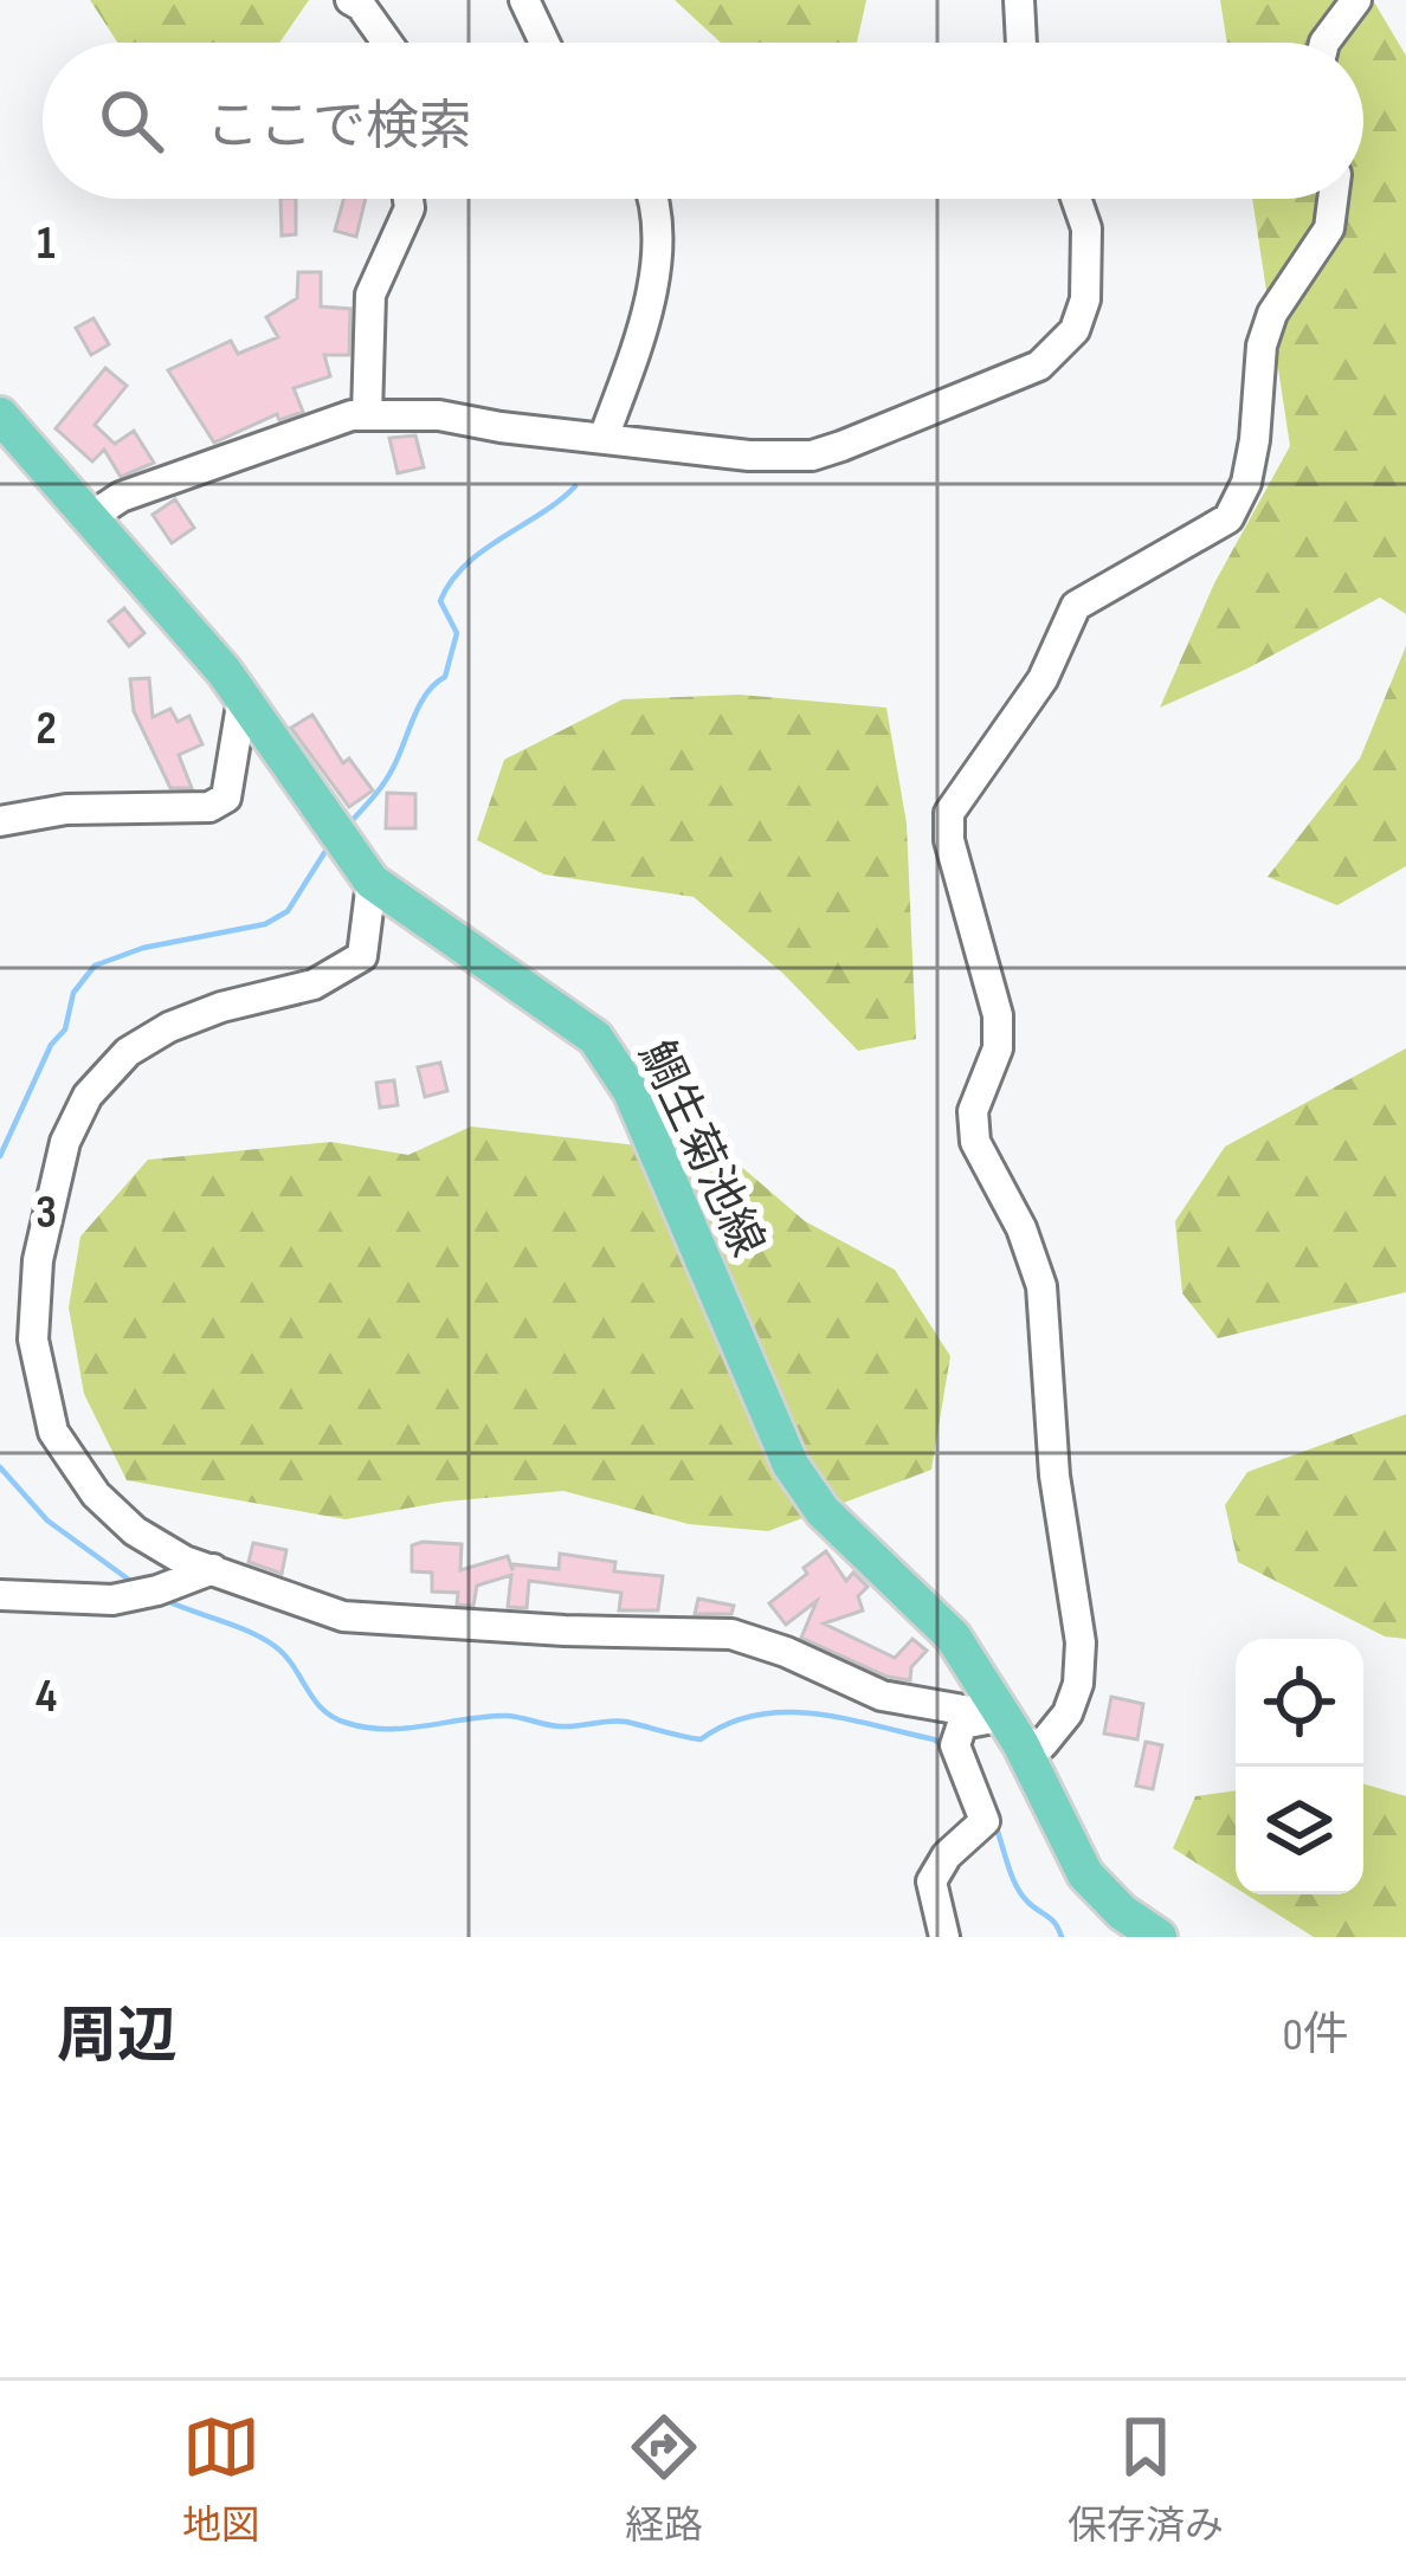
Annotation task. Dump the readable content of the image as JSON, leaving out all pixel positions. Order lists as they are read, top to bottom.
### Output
{
  "streets": {
    "main road": ["鯛生菊池線"]
  },
  "page": {
    "search": "ここで検索",
    "heading": ["周辺", "0件"],
    "nav": ["地図", "経路", "保存済み"]
  },
  "grid": {
    "rows": [
      "1",
      "2",
      "3",
      "4"
    ]
  }
}
